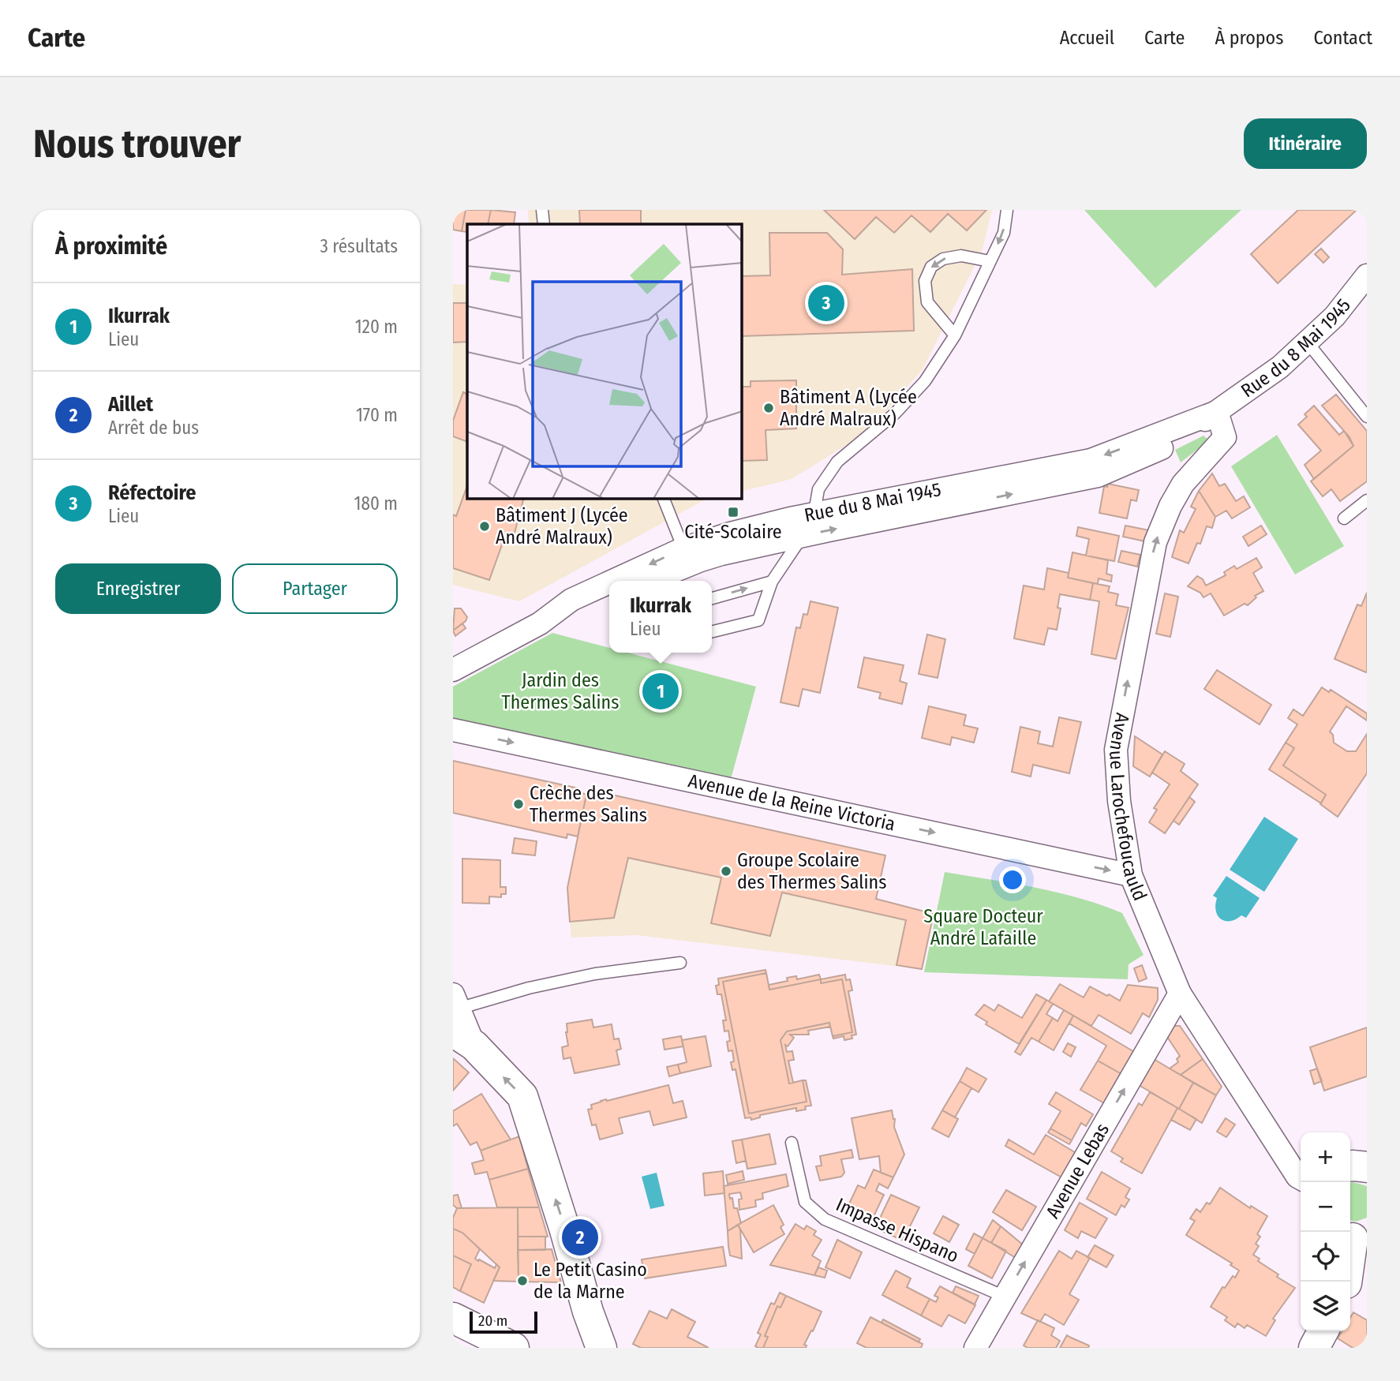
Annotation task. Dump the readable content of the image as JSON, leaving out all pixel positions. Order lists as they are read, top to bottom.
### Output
{
  "streets": {
    "street": [
      "Rue du 8 Mai 1945",
      "Avenue de la Reine Victoria",
      "Avenue Larochefoucauld",
      "Avenue Lebas"
    ],
    "lane": ["Impasse Hispano"]
  },
  "crossings": [
    ["Rue du 8 Mai 1945", "Avenue Larochefoucauld"],
    ["Avenue de la Reine Victoria", "Avenue Larochefoucauld"],
    ["Avenue Larochefoucauld", "Avenue Lebas"],
    ["Avenue Lebas", "Impasse Hispano"]
  ],
  "one_way": ["Avenue de la Reine Victoria", "Avenue Larochefoucauld", "Avenue Lebas"],
  "parks": ["Jardin des Thermes Salins", "Square Docteur André Lafaille"],
  "places": {
    "other": [
      "Bâtiment A (Lycée André Malraux)",
      "Bâtiment J (Lycée André Malraux)",
      "Crèche des Thermes Salins",
      "Groupe Scolaire des Thermes Salins",
      "Le Petit Casino de la Marne"
    ],
    "transit": ["Cité-Scolaire"]
  },
  "scale_bar": "20 m",
  "page": {
    "header": "Carte",
    "nav": [
      "Accueil",
      "Carte",
      "À propos",
      "Contact"
    ],
    "buttons": [
      "Itinéraire",
      ["Enregistrer", "Partager"]
    ],
    "title": "Nous trouver",
    "heading": ["À proximité", "3 résultats"],
    "list": [
      {
        "mark": "1",
        "name": "Ikurrak",
        "note": "Lieu",
        "value": "120 m"
      },
      {
        "mark": "2",
        "name": "Aillet",
        "note": "Arrêt de bus",
        "value": "170 m"
      },
      {
        "mark": "3",
        "name": "Réfectoire",
        "note": "Lieu",
        "value": "180 m"
      }
    ],
    "pins": ["3", "1", "2"],
    "popup": ["Ikurrak", "Lieu"],
    "map_buttons": ["+", "−"],
    "scale": "20 m"
  }
}
